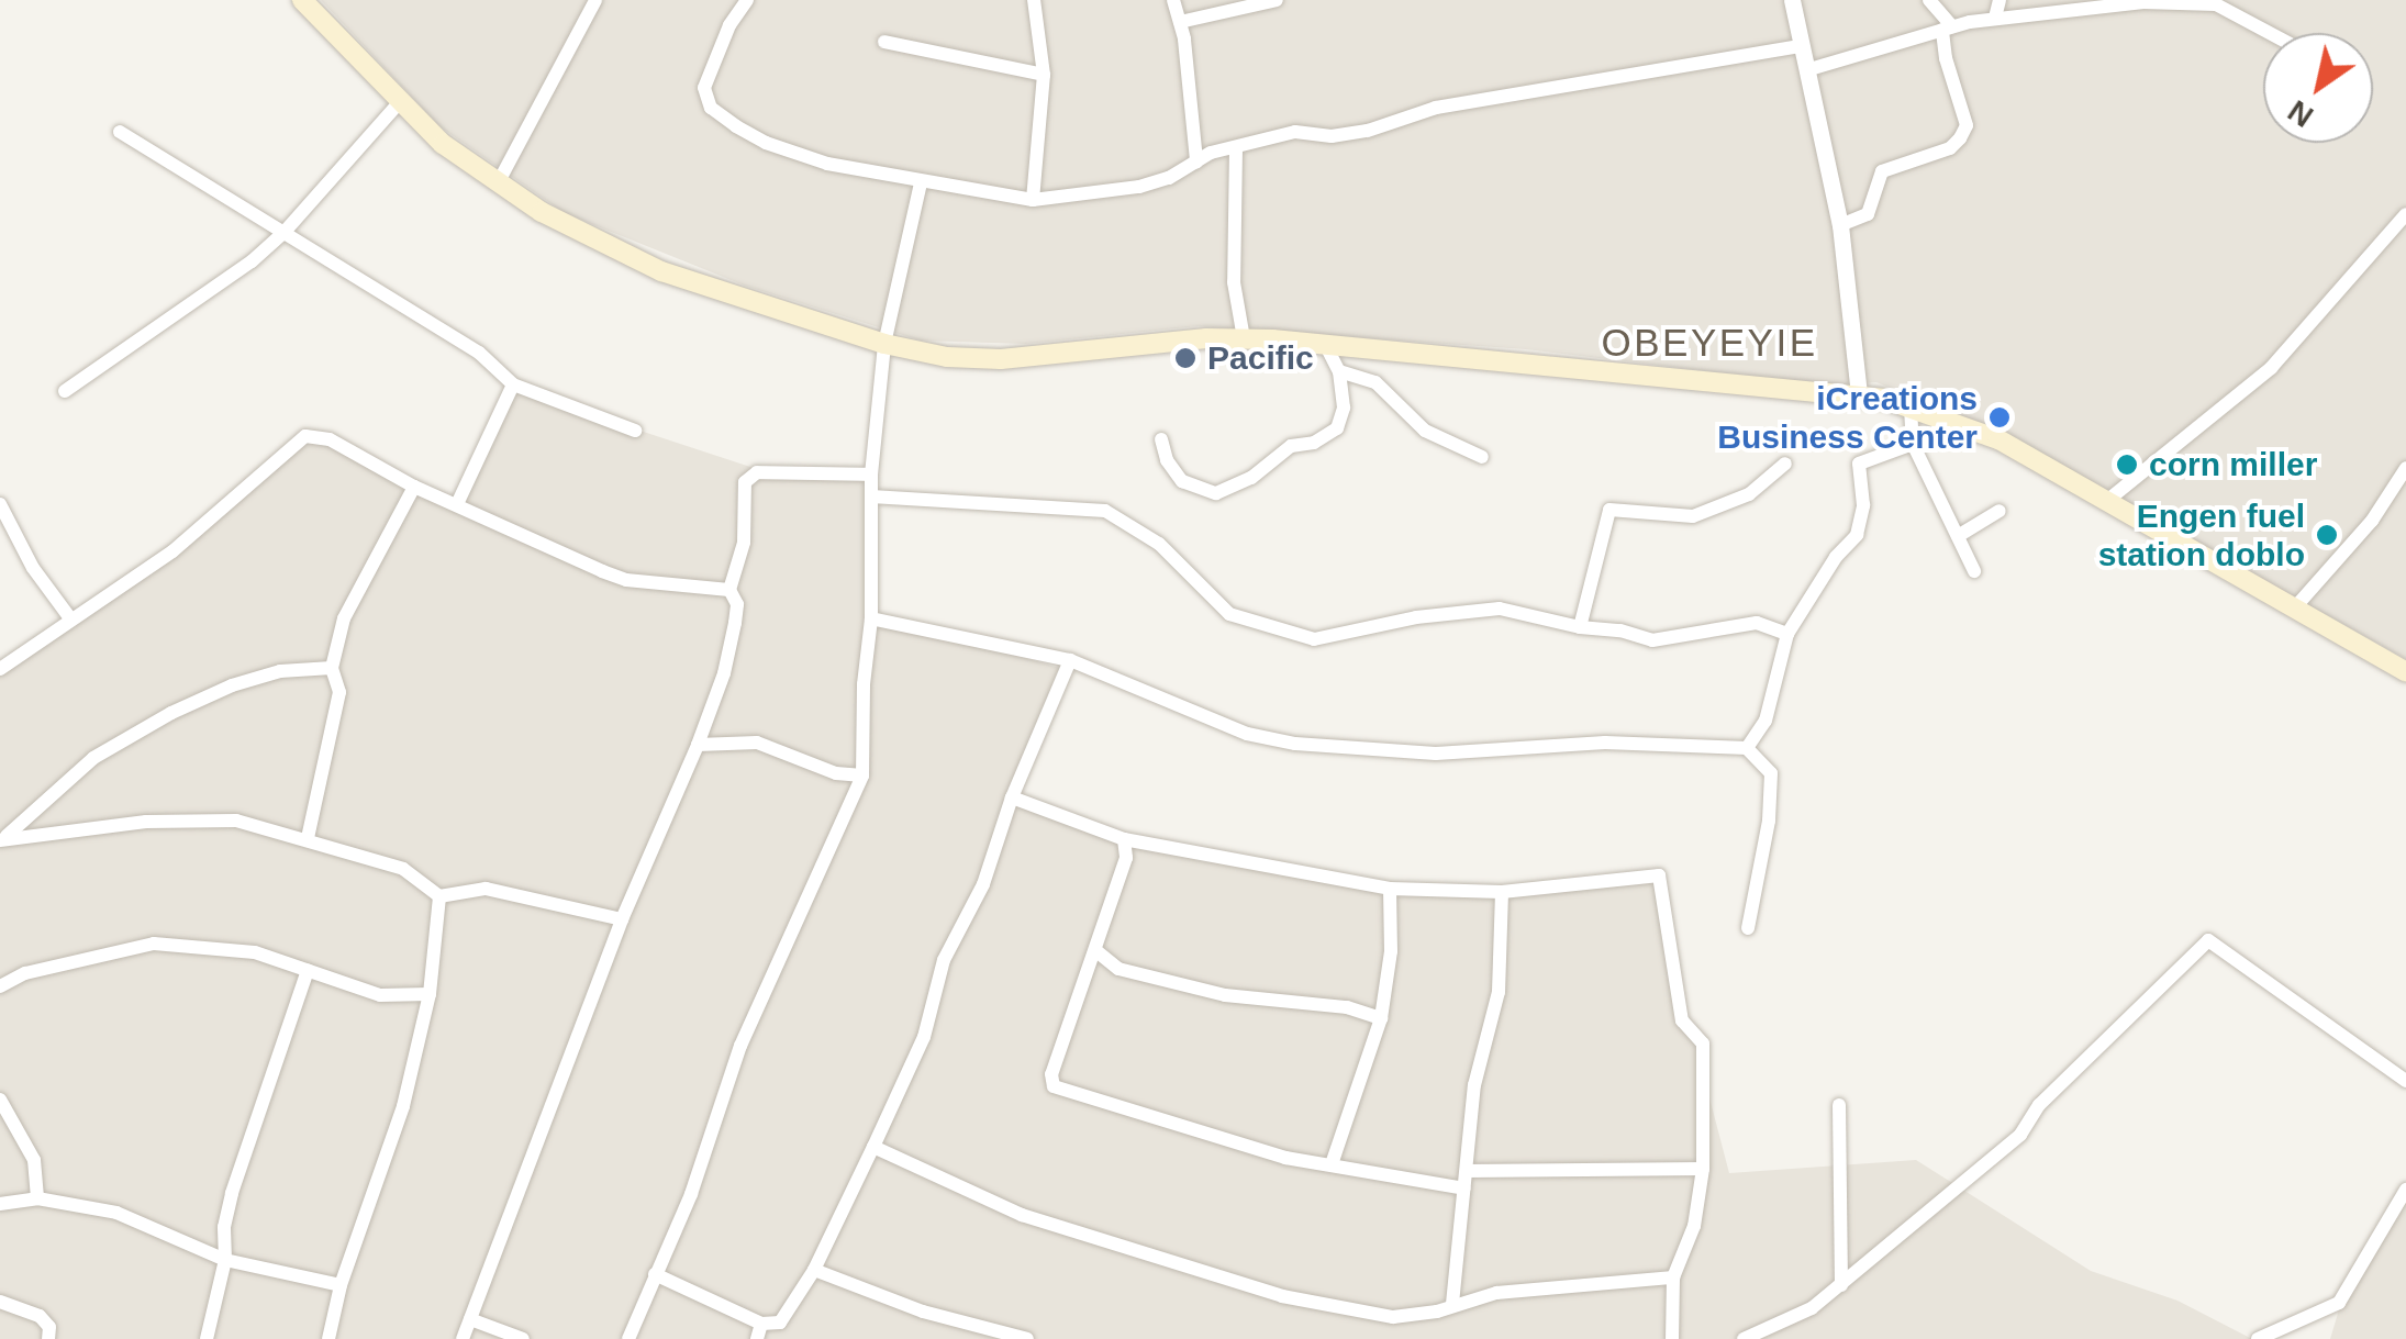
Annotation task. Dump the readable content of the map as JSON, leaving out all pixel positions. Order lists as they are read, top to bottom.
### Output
{
  "districts": ["OBEYEYIE"],
  "places": [
    "Pacific",
    "iCreations Business Center",
    "corn miller",
    "Engen fuel station doblo"
  ],
  "north": "bottom left"
}
